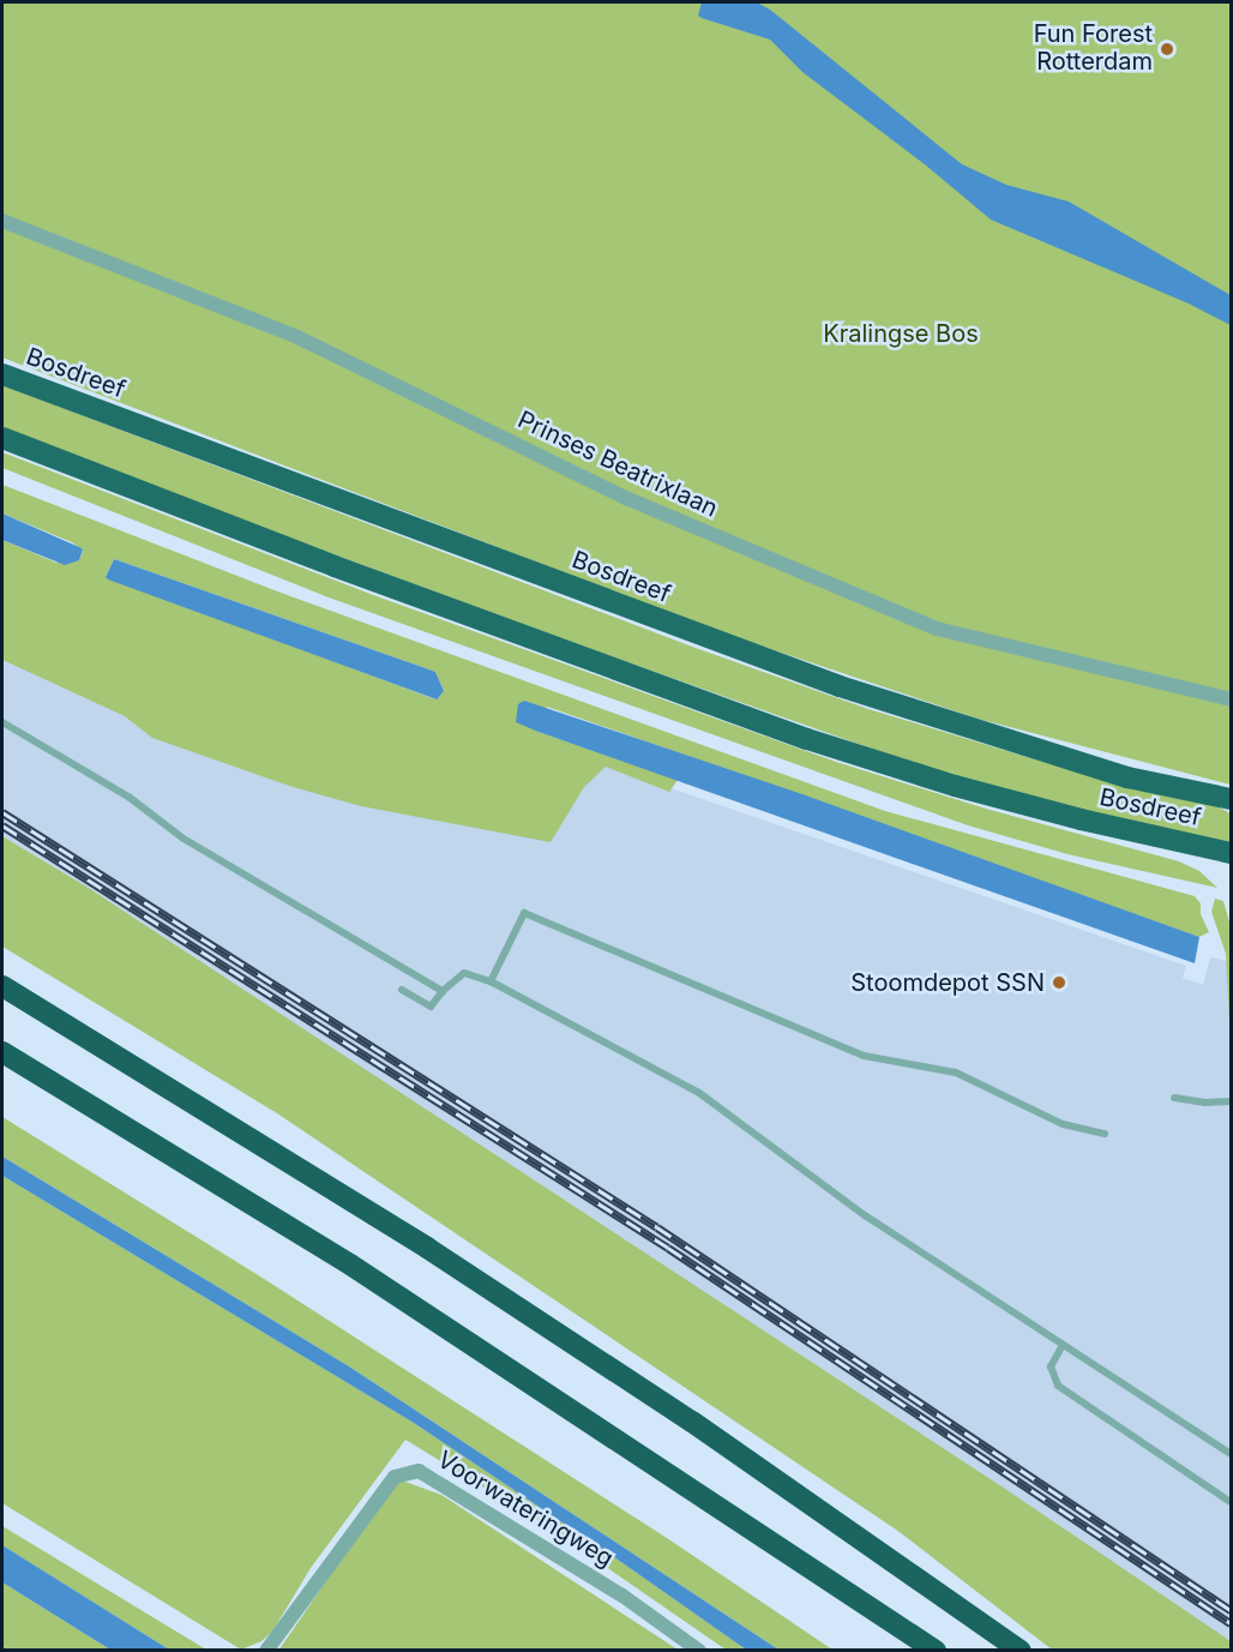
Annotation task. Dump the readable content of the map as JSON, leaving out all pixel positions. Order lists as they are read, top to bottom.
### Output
{
  "streets": {
    "highway": ["Bosdreef"],
    "street": ["Prinses Beatrixlaan", "Voorwateringweg"]
  },
  "parks": ["Kralingse Bos"],
  "places": ["Fun Forest Rotterdam", "Stoomdepot SSN"]
}
